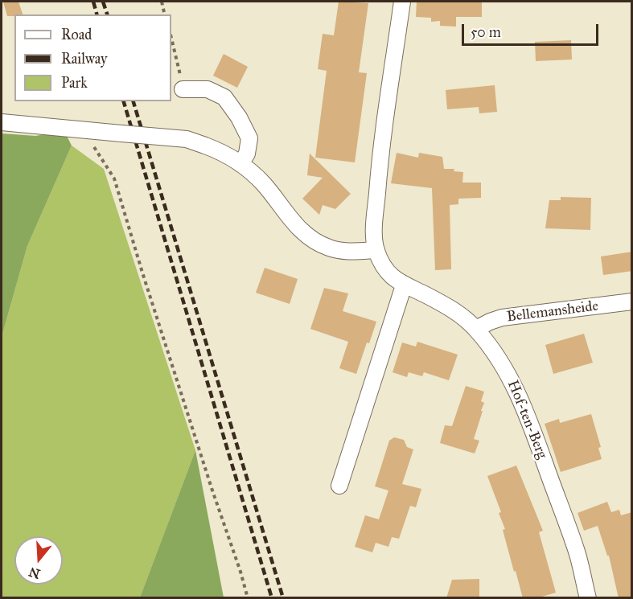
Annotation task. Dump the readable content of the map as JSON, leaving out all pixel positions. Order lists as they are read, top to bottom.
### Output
{
  "streets": {
    "street": ["Bellemansheide", "Hof-ten-Berg"]
  },
  "crossings": [
    ["Bellemansheide", "Hof-ten-Berg"]
  ],
  "legend": ["Road", "Railway", "Park"],
  "scale_bar": "50 m",
  "north": "bottom"
}
